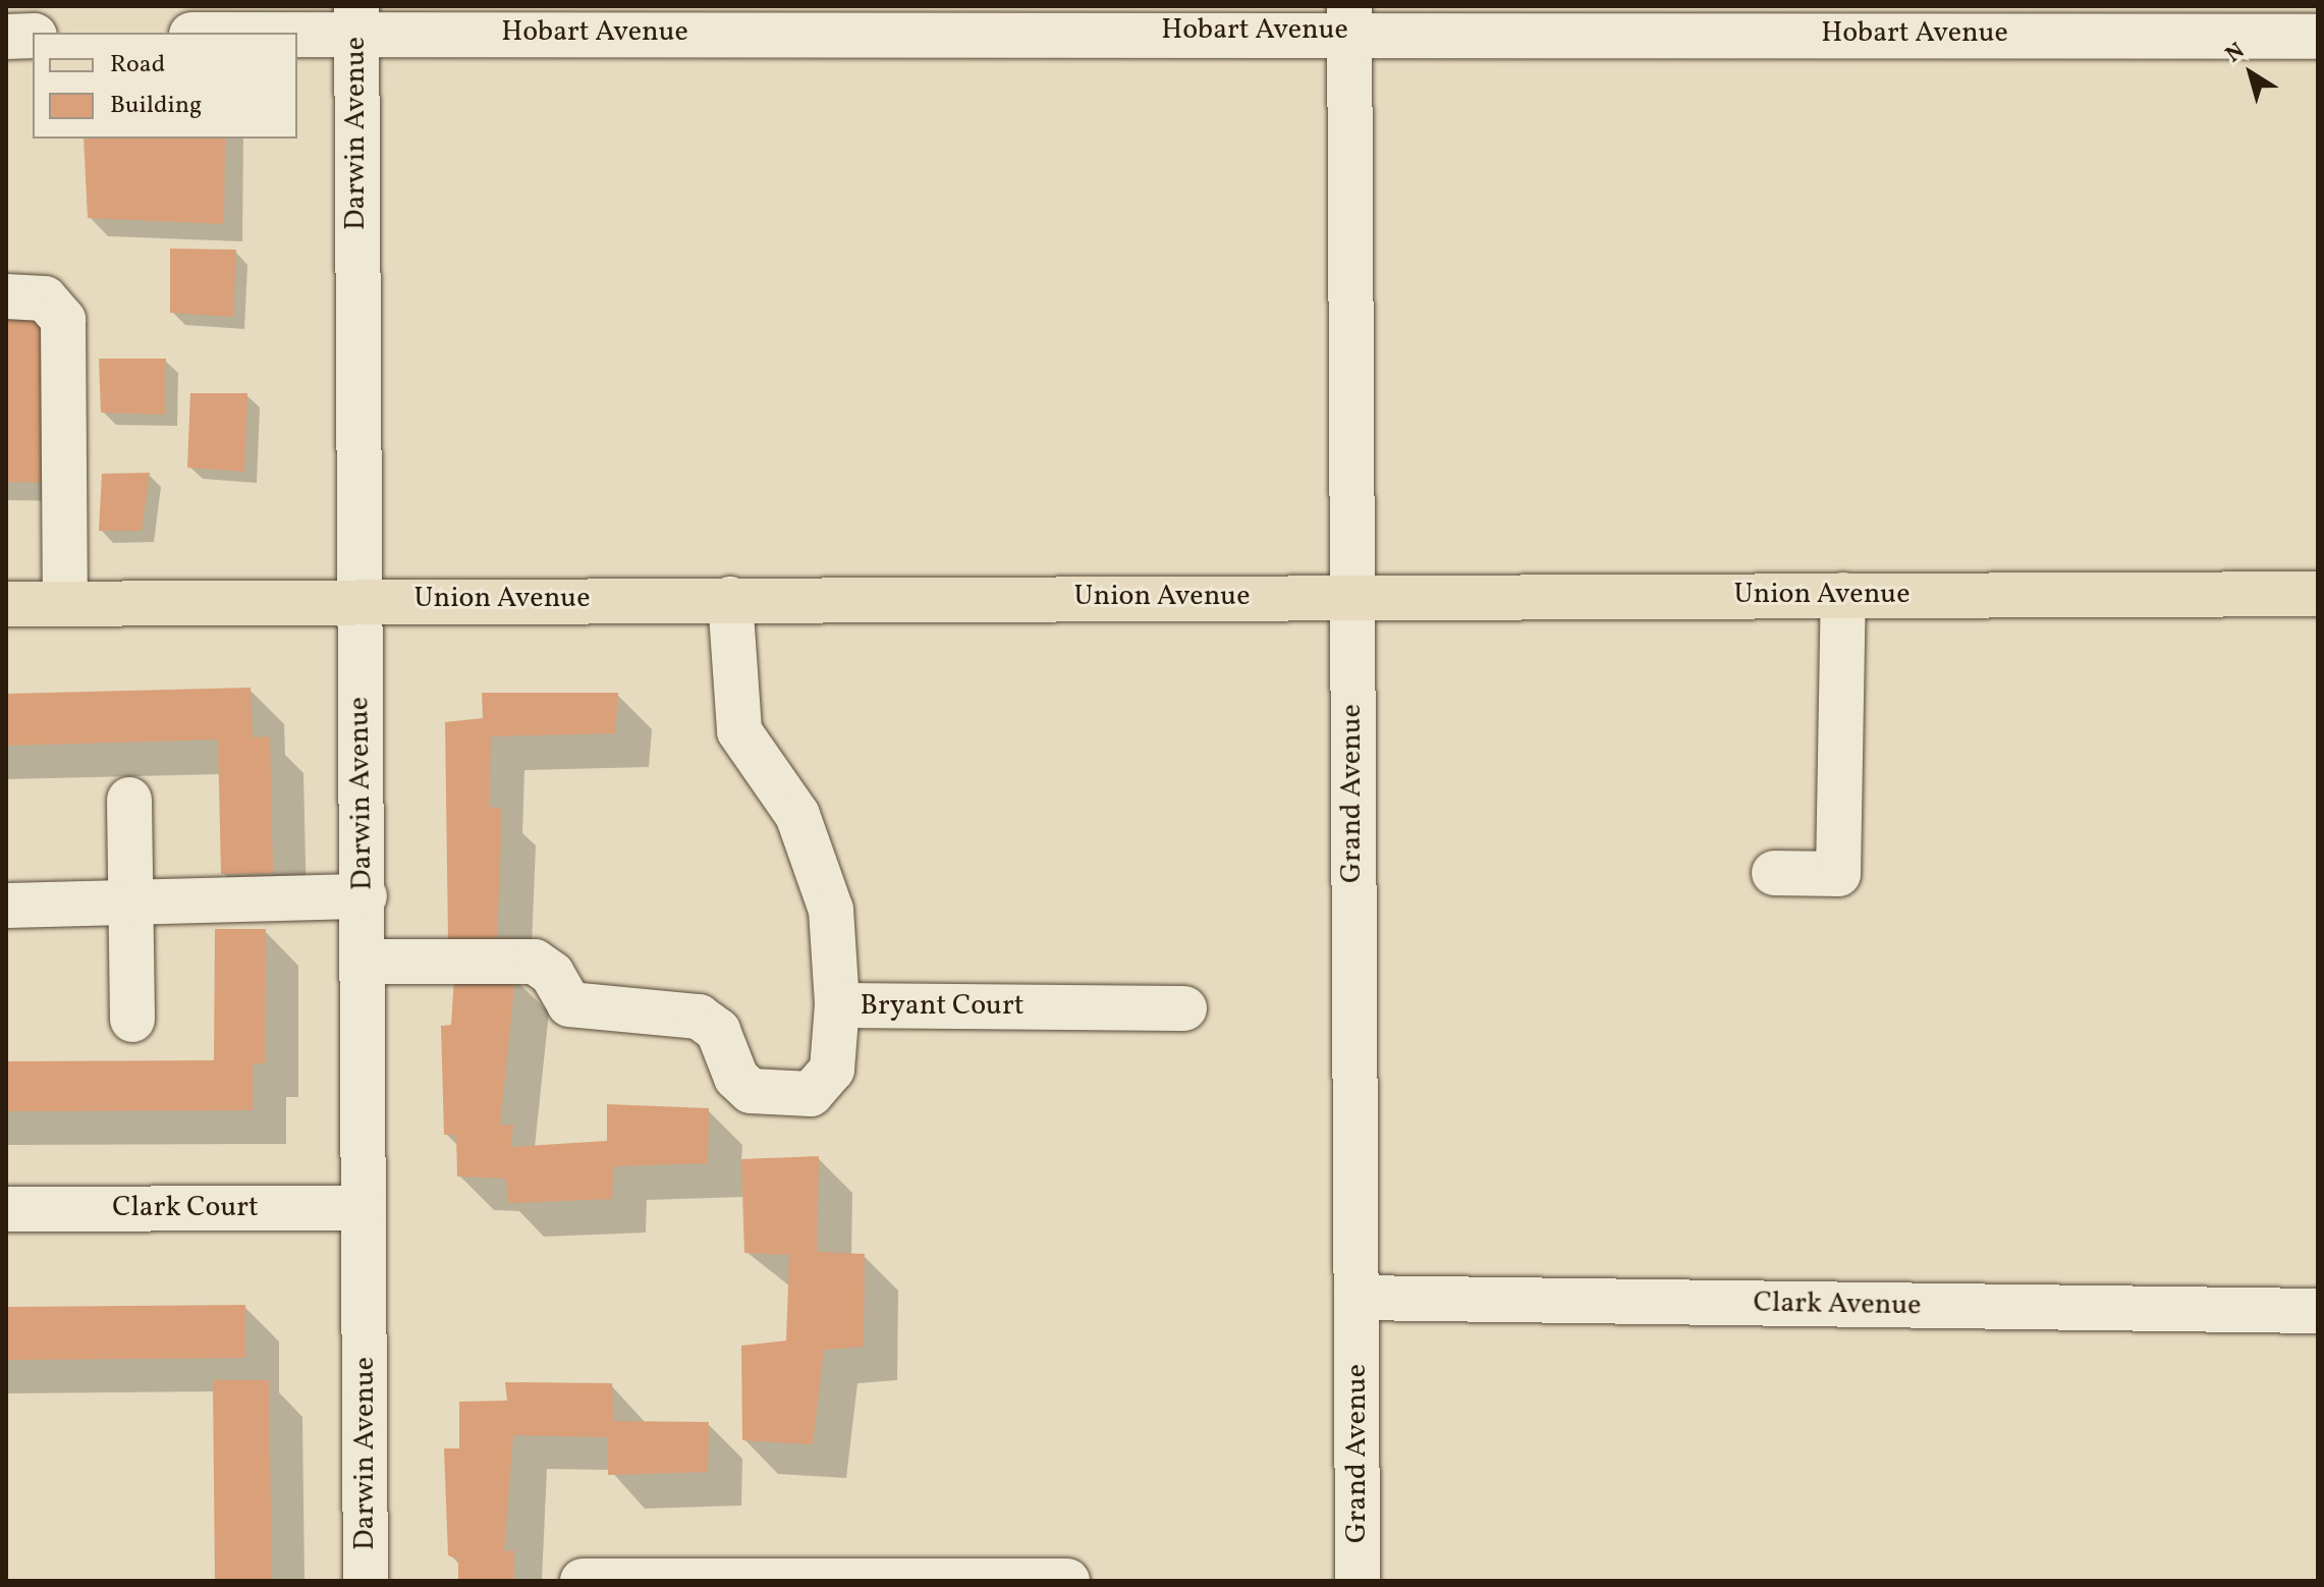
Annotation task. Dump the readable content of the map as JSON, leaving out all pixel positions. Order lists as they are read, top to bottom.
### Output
{
  "streets": {
    "main road": ["Union Avenue"],
    "street": [
      "Hobart Avenue",
      "Darwin Avenue",
      "Grand Avenue",
      "Bryant Court",
      "Clark Court",
      "Clark Avenue"
    ]
  },
  "crossings": [
    ["Hobart Avenue", "Darwin Avenue"],
    ["Hobart Avenue", "Grand Avenue"],
    ["Darwin Avenue", "Union Avenue"],
    ["Darwin Avenue", "Clark Court"],
    ["Union Avenue", "Grand Avenue"],
    ["Union Avenue", "Bryant Court"],
    ["Grand Avenue", "Clark Avenue"]
  ],
  "legend": ["Road", "Building"],
  "north": "top left"
}
